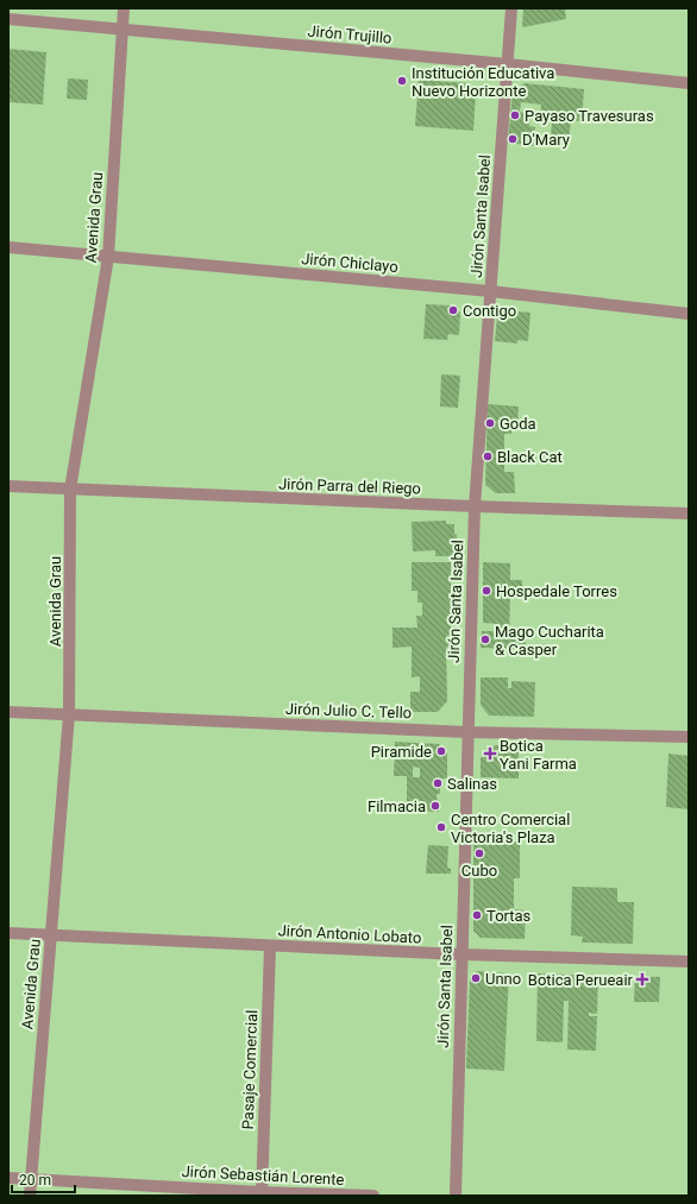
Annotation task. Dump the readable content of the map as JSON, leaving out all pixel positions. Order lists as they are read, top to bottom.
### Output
{
  "streets": {
    "street": [
      "Jirón Trujillo",
      "Jirón Santa Isabel",
      "Avenida Grau",
      "Jirón Chiclayo",
      "Jirón Parra del Riego",
      "Jirón Julio C. Tello",
      "Jirón Antonio Lobato",
      "Pasaje Comercial",
      "Jirón Sebastián Lorente"
    ]
  },
  "crossings": [
    ["Jirón Trujillo", "Jirón Santa Isabel"],
    ["Jirón Trujillo", "Avenida Grau"],
    ["Jirón Santa Isabel", "Jirón Chiclayo"],
    ["Jirón Santa Isabel", "Jirón Parra del Riego"],
    ["Jirón Santa Isabel", "Jirón Julio C. Tello"],
    ["Jirón Santa Isabel", "Jirón Antonio Lobato"],
    ["Avenida Grau", "Jirón Chiclayo"],
    ["Avenida Grau", "Jirón Parra del Riego"],
    ["Avenida Grau", "Jirón Julio C. Tello"],
    ["Avenida Grau", "Jirón Antonio Lobato"],
    ["Avenida Grau", "Jirón Sebastián Lorente"],
    ["Jirón Antonio Lobato", "Pasaje Comercial"],
    ["Pasaje Comercial", "Jirón Sebastián Lorente"]
  ],
  "places": {
    "other": [
      "Institución Educativa Nuevo Horizonte",
      "Payaso Travesuras",
      "D'Mary",
      "Contigo",
      "Goda",
      "Black Cat",
      "Hospedale Torres",
      "Mago Cucharita & Casper",
      "Piramide",
      "Salinas",
      "Filmacia",
      "Centro Comercial Victoria's Plaza",
      "Cubo",
      "Tortas",
      "Unno"
    ],
    "health": ["Botica Yani Farma", "Botica Perueair"]
  },
  "scale_bar": "20 m"
}
